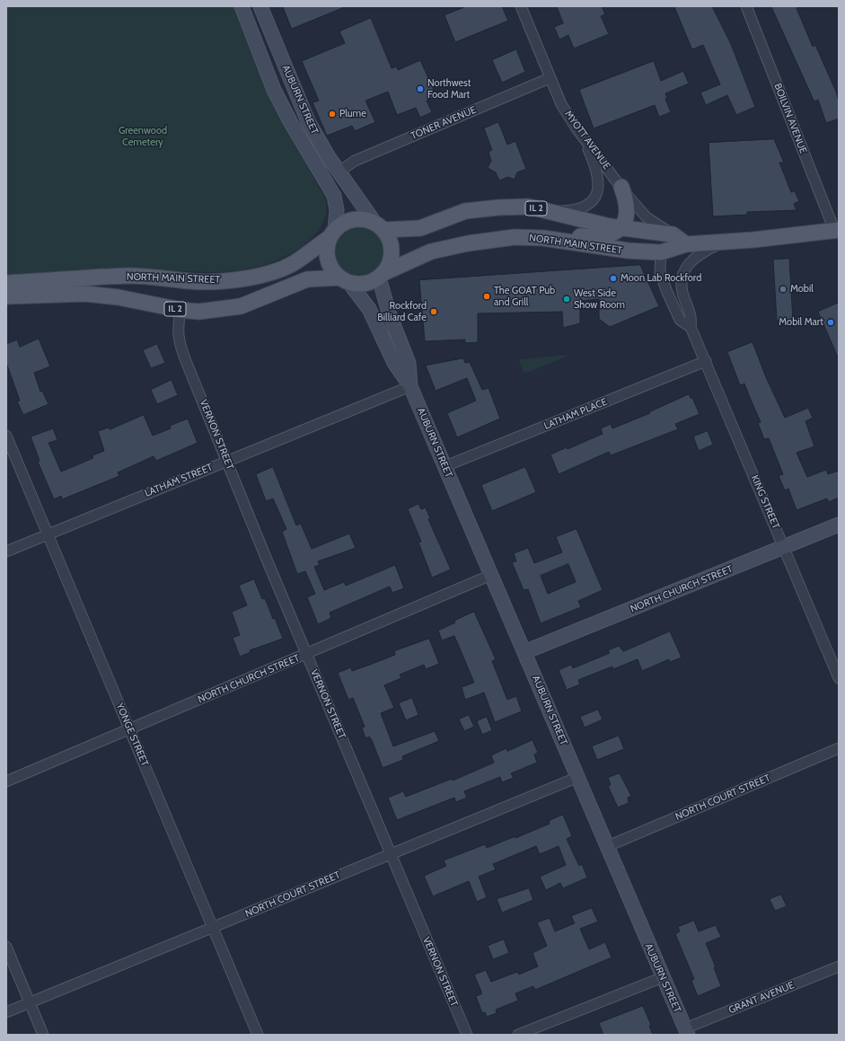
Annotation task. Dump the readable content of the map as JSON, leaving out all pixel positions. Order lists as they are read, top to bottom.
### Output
{
  "streets": {
    "main road": [
      "AUBURN STREET",
      "IL 2",
      "NORTH MAIN STREET",
      "NORTH CHURCH STREET"
    ],
    "street": [
      "BOILVIN AVENUE",
      "TONER AVENUE",
      "MYOTT AVENUE",
      "LATHAM PLACE",
      "VERNON STREET",
      "LATHAM STREET",
      "KING STREET",
      "YONGE STREET",
      "NORTH COURT STREET",
      "GRANT AVENUE"
    ]
  },
  "crossings": [
    ["AUBURN STREET", "TONER AVENUE"],
    ["AUBURN STREET", "IL 2"],
    ["AUBURN STREET", "NORTH MAIN STREET"],
    ["AUBURN STREET", "LATHAM PLACE"],
    ["AUBURN STREET", "LATHAM STREET"],
    ["AUBURN STREET", "NORTH CHURCH STREET"],
    ["AUBURN STREET", "NORTH COURT STREET"],
    ["AUBURN STREET", "GRANT AVENUE"],
    ["BOILVIN AVENUE", "NORTH MAIN STREET"],
    ["TONER AVENUE", "MYOTT AVENUE"],
    ["MYOTT AVENUE", "IL 2"],
    ["IL 2", "NORTH MAIN STREET"],
    ["IL 2", "VERNON STREET"],
    ["NORTH MAIN STREET", "KING STREET"],
    ["LATHAM PLACE", "KING STREET"],
    ["VERNON STREET", "LATHAM STREET"],
    ["VERNON STREET", "NORTH CHURCH STREET"],
    ["VERNON STREET", "NORTH COURT STREET"],
    ["LATHAM STREET", "YONGE STREET"],
    ["KING STREET", "NORTH CHURCH STREET"],
    ["NORTH CHURCH STREET", "YONGE STREET"],
    ["YONGE STREET", "NORTH COURT STREET"]
  ],
  "parks": ["Greenwood Cemetery"],
  "places": [
    "Northwest Food Mart",
    "Plume",
    "Moon Lab Rockford",
    "Mobil",
    "The GOAT Pub and Grill",
    "West Side Show Room",
    "Rockford Billiard Cafe",
    "Mobil Mart"
  ]
}
